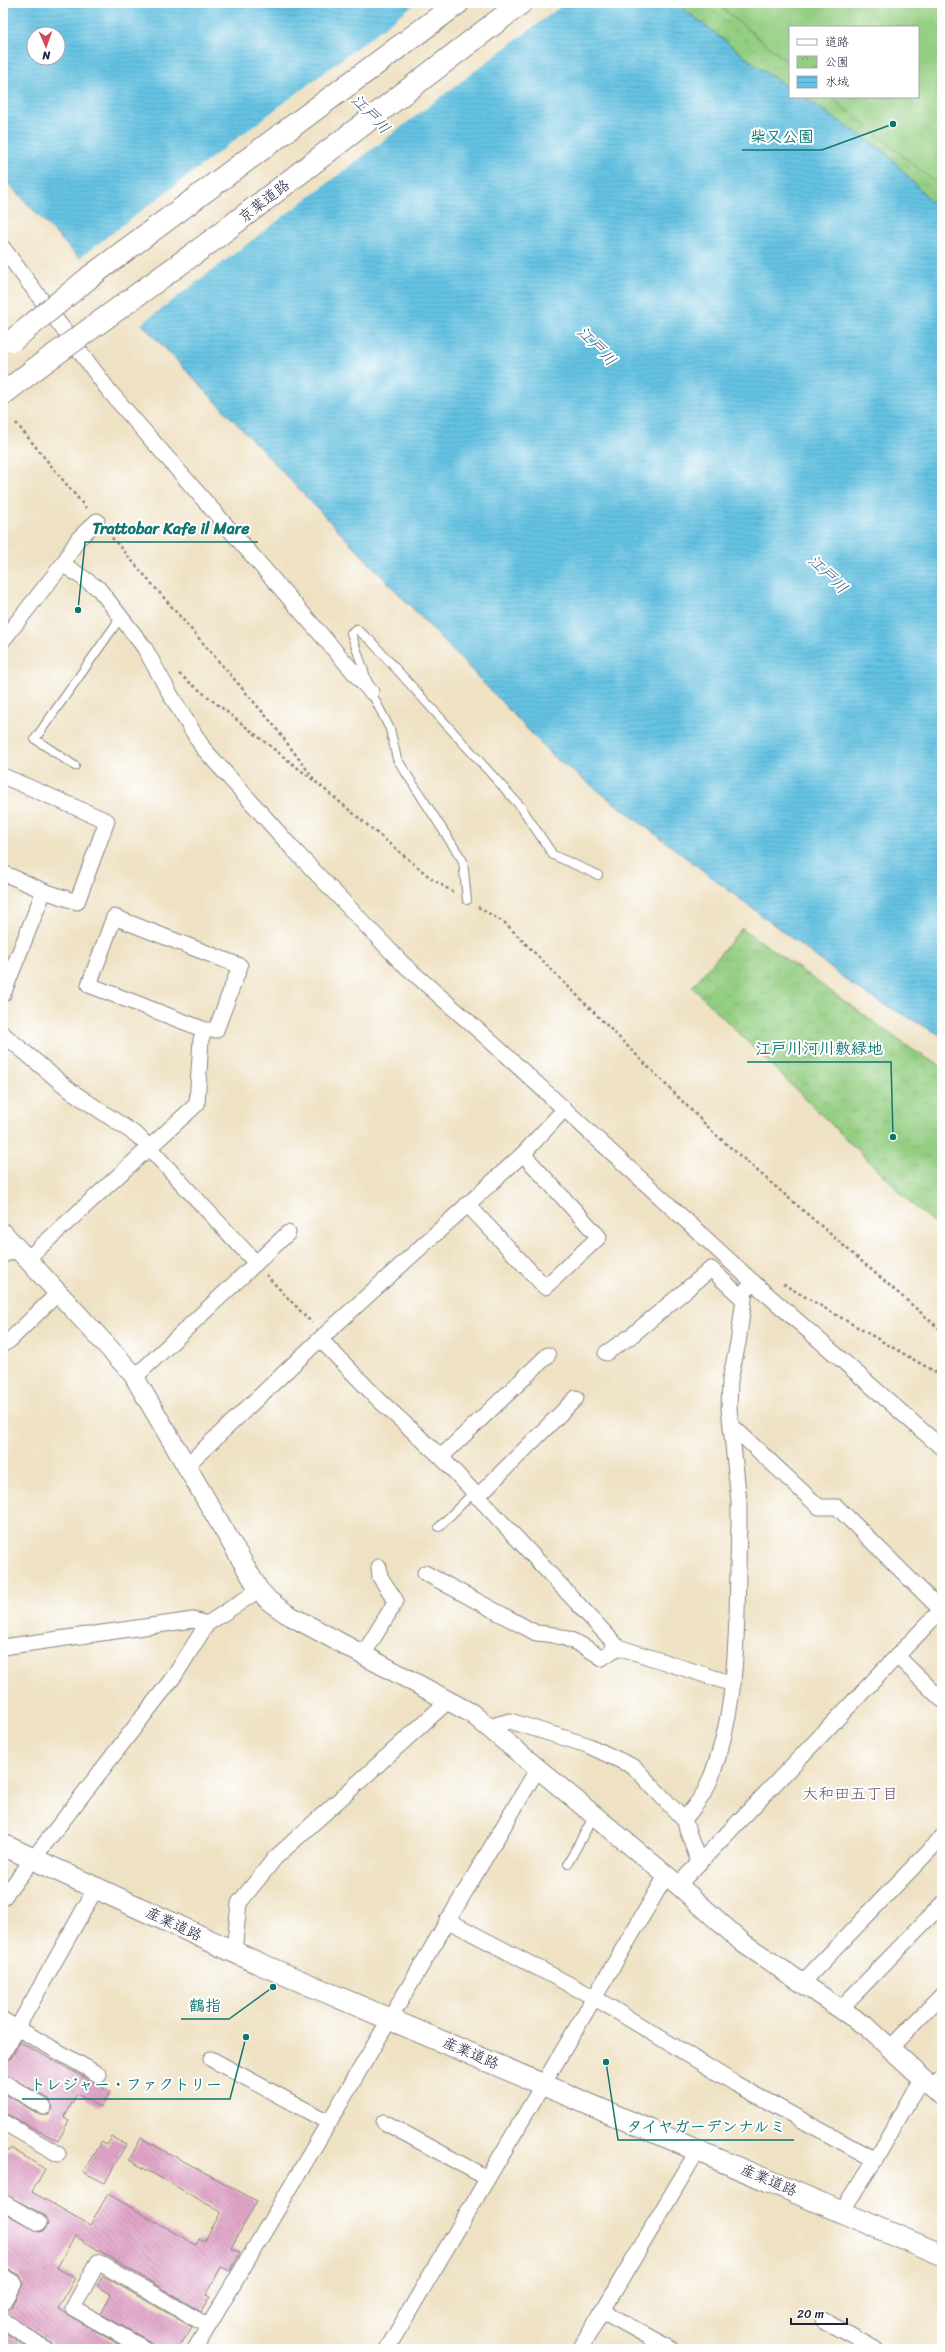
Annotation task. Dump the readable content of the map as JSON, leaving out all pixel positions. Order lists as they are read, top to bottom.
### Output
{
  "streets": {
    "highway": ["京葉道路"],
    "main road": ["産業道路"]
  },
  "districts": ["大和田五丁目"],
  "water": ["江戸川"],
  "places": [
    "柴又公園",
    "Trattobar Kafe il Mare",
    "江戸川河川敷緑地",
    "鶴指",
    "トレジャー・ファクトリー",
    "タイヤガーデンナルミ"
  ],
  "legend": ["道路", "公園", "水域"],
  "scale_bar": "20 m",
  "north": "bottom"
}
